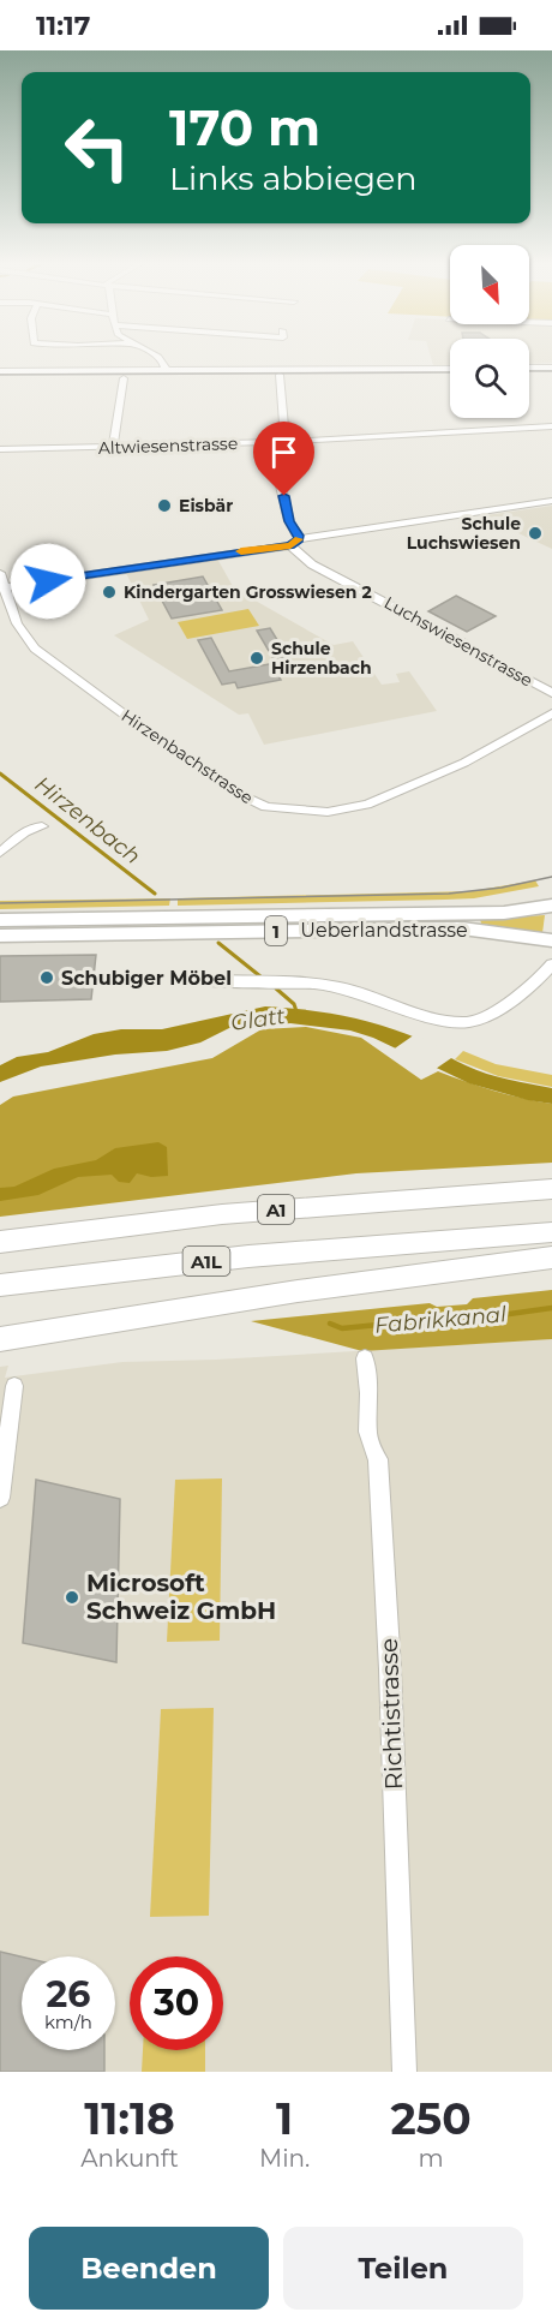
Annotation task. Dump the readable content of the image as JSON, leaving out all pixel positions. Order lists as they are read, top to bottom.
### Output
{
  "streets": {
    "highway": ["A1", "A1L"],
    "main road": ["Ueberlandstrasse", "1"],
    "street": [
      "Altwiesenstrasse",
      "Luchswiesenstrasse",
      "Hirzenbachstrasse",
      "Richtistrasse"
    ]
  },
  "crossings": [
    ["Altwiesenstrasse", "Luchswiesenstrasse"]
  ],
  "water": ["Hirzenbach", "Glatt", "Fabrikkanal"],
  "places": [
    "Eisbär",
    "Schule Luchswiesen",
    "Kindergarten Grosswiesen 2",
    "Schule Hirzenbach",
    "Schubiger Möbel",
    "Microsoft Schweiz GmbH"
  ],
  "north": "bottom right",
  "page": {
    "status": "11:17",
    "turn": ["170 m", "Links abbiegen"],
    "speed": "26 km/h",
    "limit": "30",
    "eta": [
      "11:18",
      "Ankunft",
      "1",
      "Min.",
      "250",
      "m"
    ],
    "buttons": ["Beenden", "Teilen"]
  }
}
